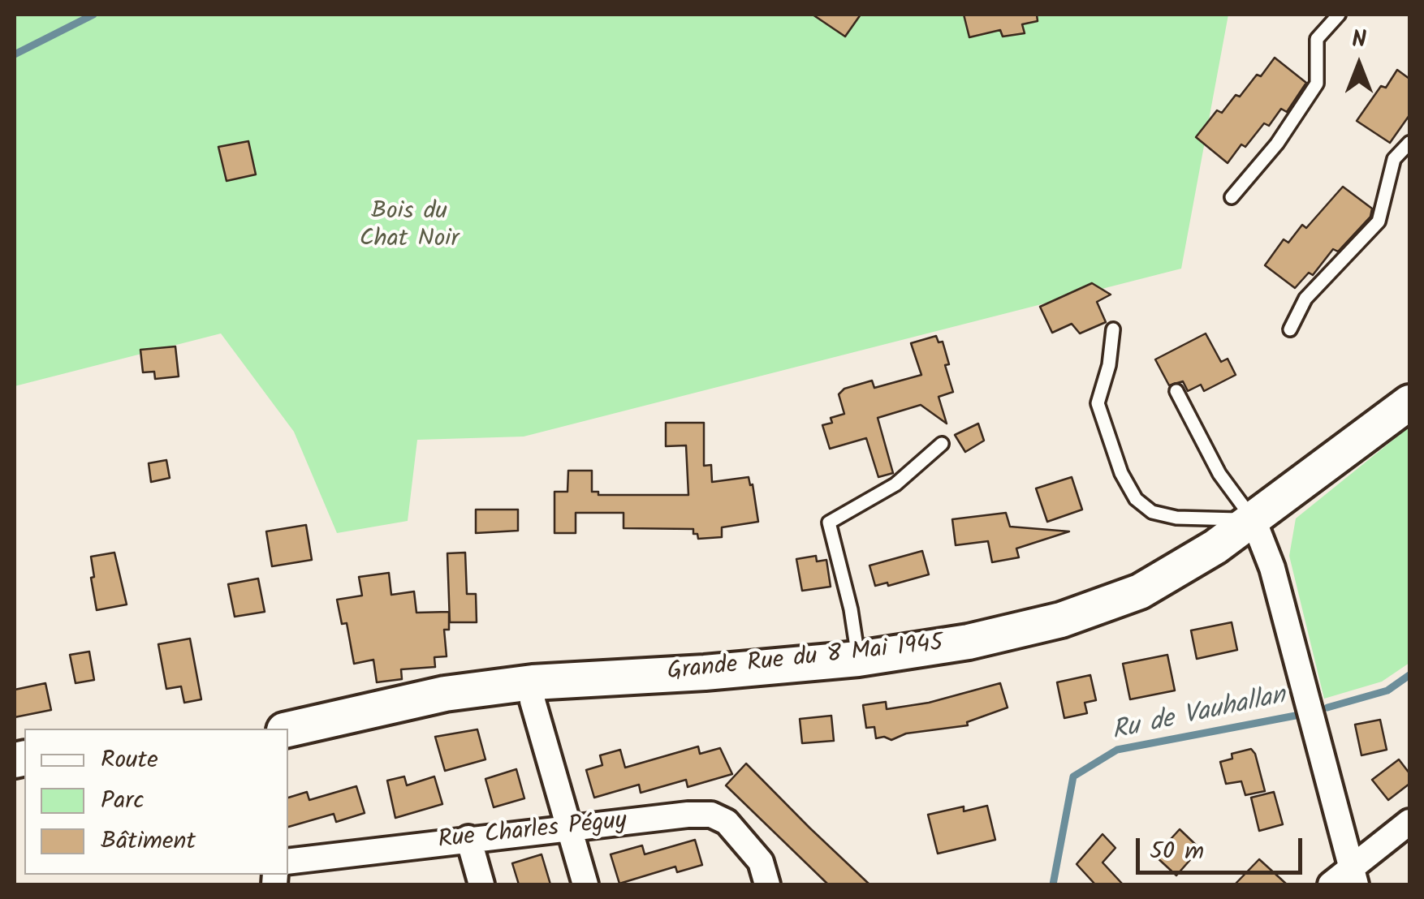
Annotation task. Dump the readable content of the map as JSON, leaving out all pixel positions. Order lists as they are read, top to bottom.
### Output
{
  "streets": {
    "main road": ["Grande Rue du 8 Mai 1945"],
    "street": ["Rue Charles Péguy"]
  },
  "water": ["Ru de Vauhallan"],
  "parks": ["Bois du Chat Noir"],
  "legend": ["Route", "Parc", "Bâtiment"],
  "scale_bar": "50 m",
  "north": "top"
}
